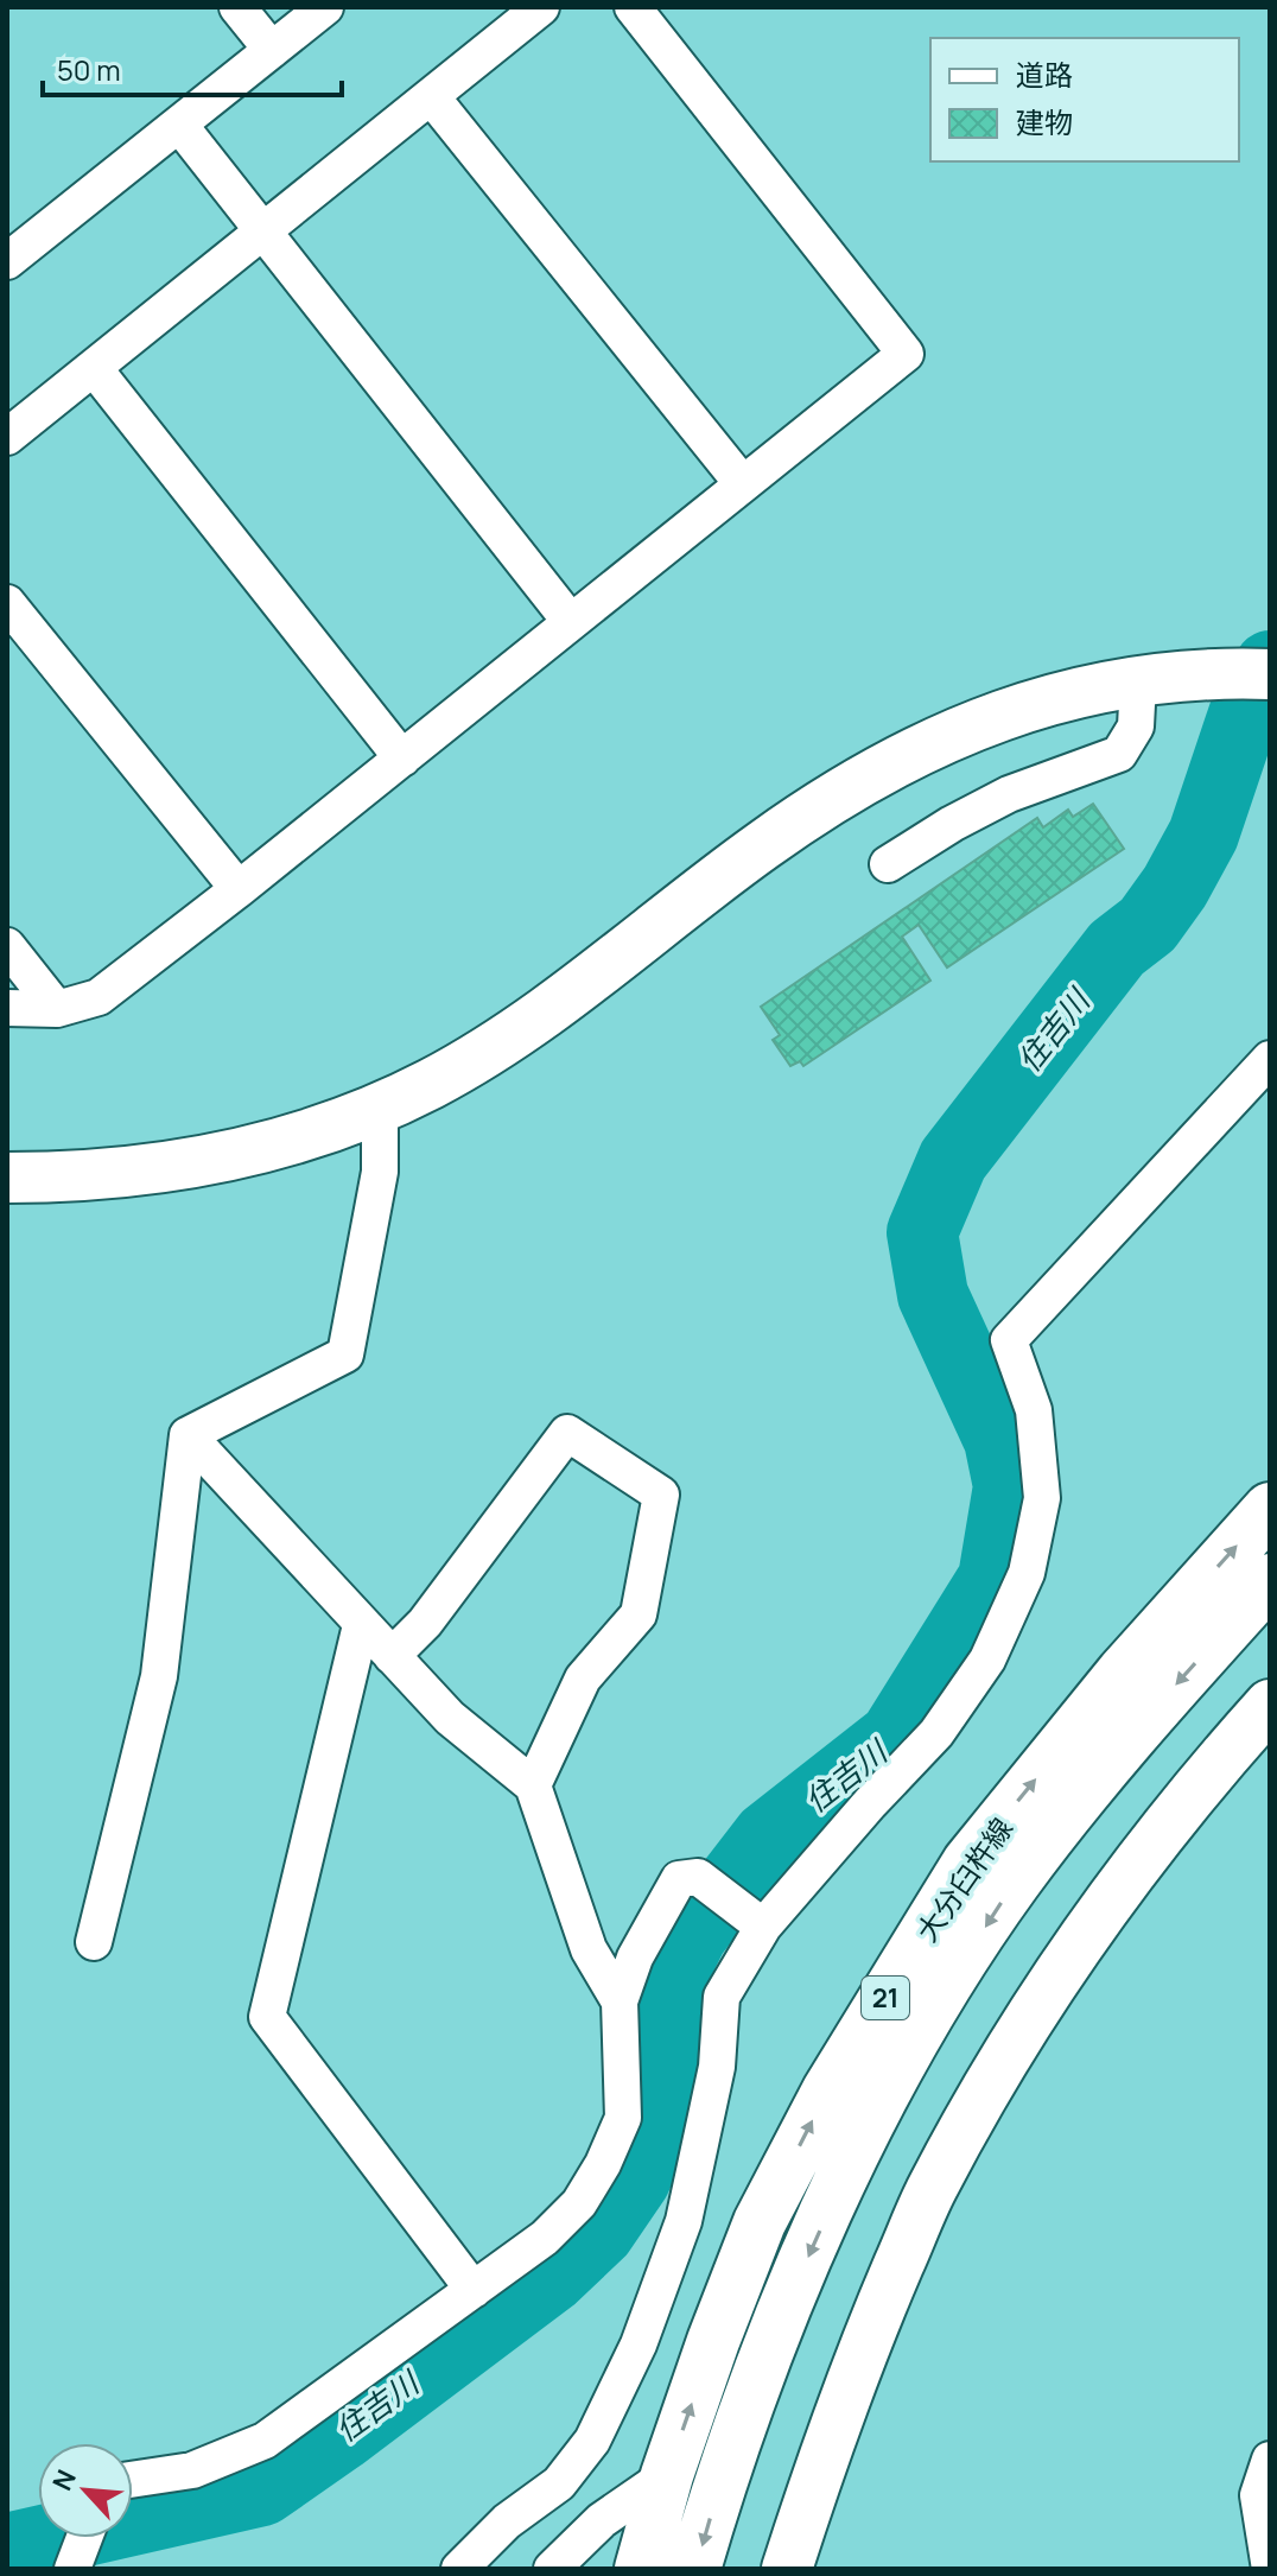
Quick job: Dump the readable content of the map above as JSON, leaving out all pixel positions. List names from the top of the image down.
{
  "streets": {
    "main road": ["大分臼杵線", "21"]
  },
  "water": ["住吉川"],
  "legend": ["道路", "建物"],
  "scale_bar": "50 m",
  "north": "top left"
}
